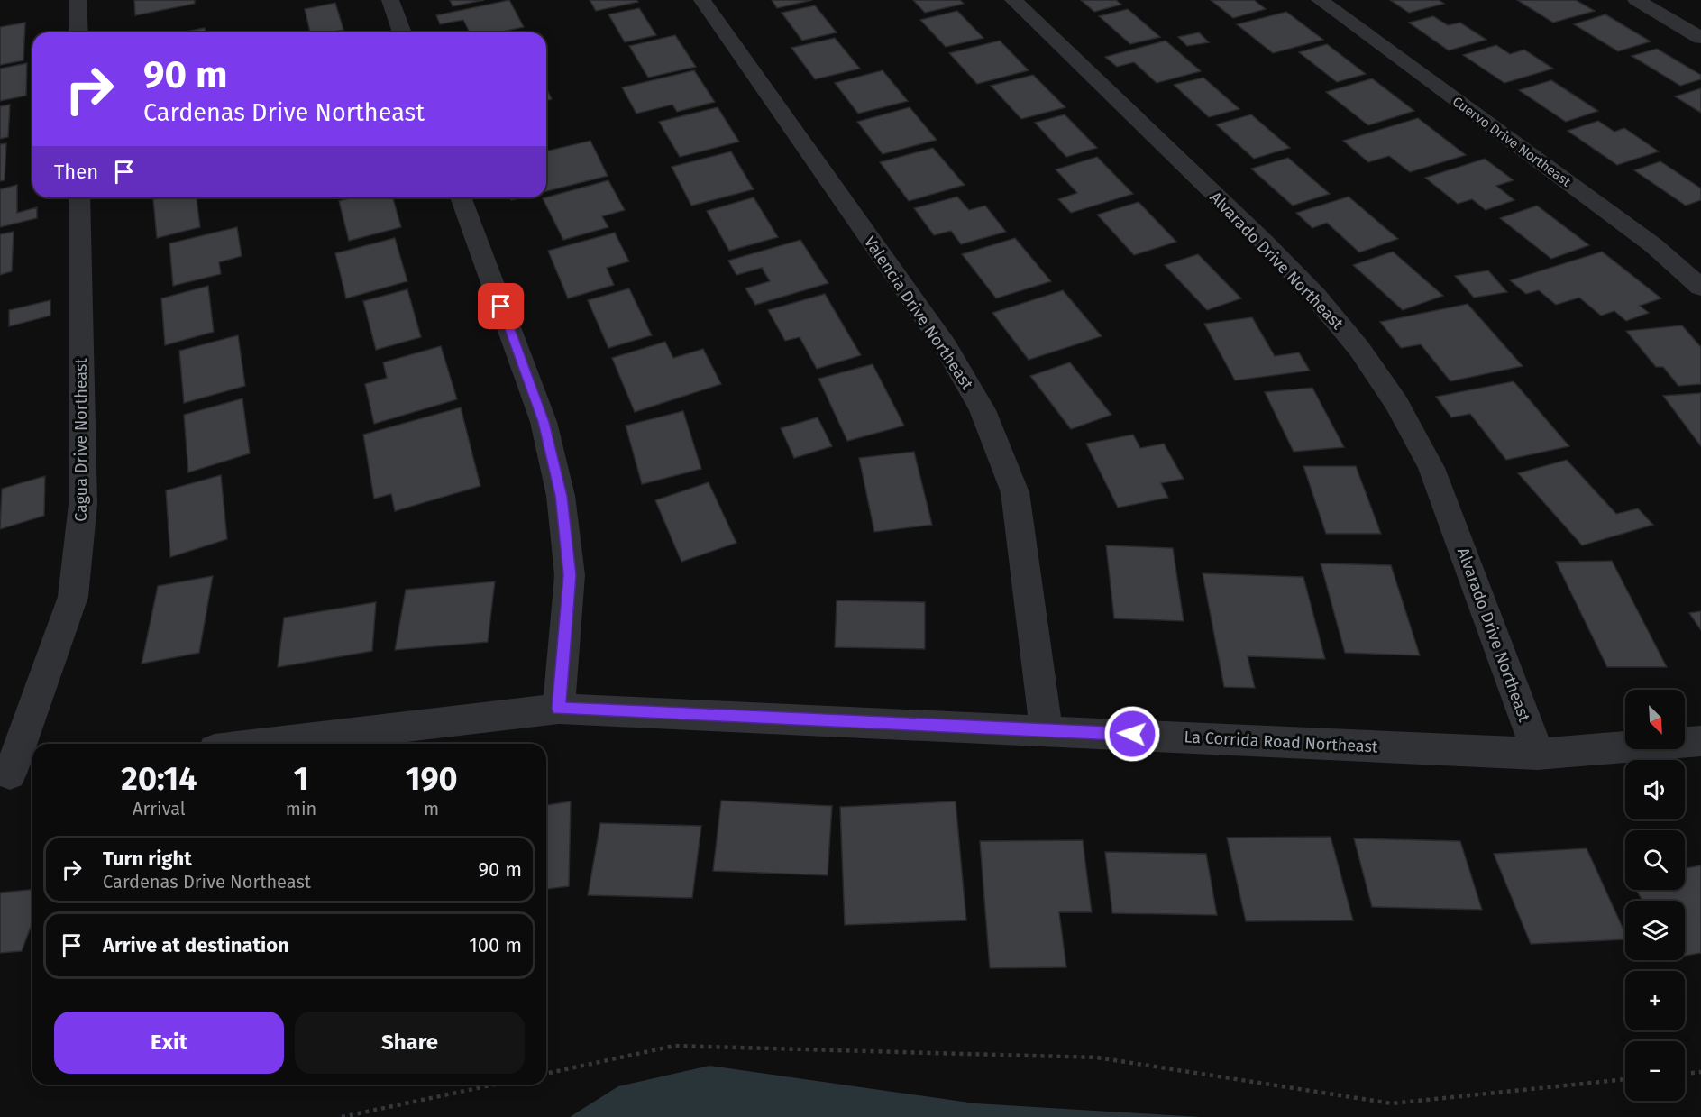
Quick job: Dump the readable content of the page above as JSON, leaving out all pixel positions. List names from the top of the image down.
{
  "streets": {
    "street": [
      "Cuervo Drive Northeast",
      "Alvarado Drive Northeast",
      "Valencia Drive Northeast",
      "Cagua Drive Northeast",
      "La Corrida Road Northeast"
    ]
  },
  "crossings": [
    ["Alvarado Drive Northeast", "La Corrida Road Northeast"],
    ["Valencia Drive Northeast", "La Corrida Road Northeast"]
  ],
  "north": "bottom right",
  "page": {
    "turn": ["90 m", "Cardenas Drive Northeast"],
    "then": "Then",
    "map_buttons": ["+", "−"],
    "eta": [
      "20:14",
      "Arrival",
      "1",
      "min",
      "190",
      "m"
    ],
    "list": [
      {
        "name": "Turn right",
        "note": "Cardenas Drive Northeast",
        "value": "90 m"
      },
      {
        "name": "Arrive at destination",
        "value": "100 m"
      }
    ],
    "buttons": ["Exit", "Share"]
  }
}
